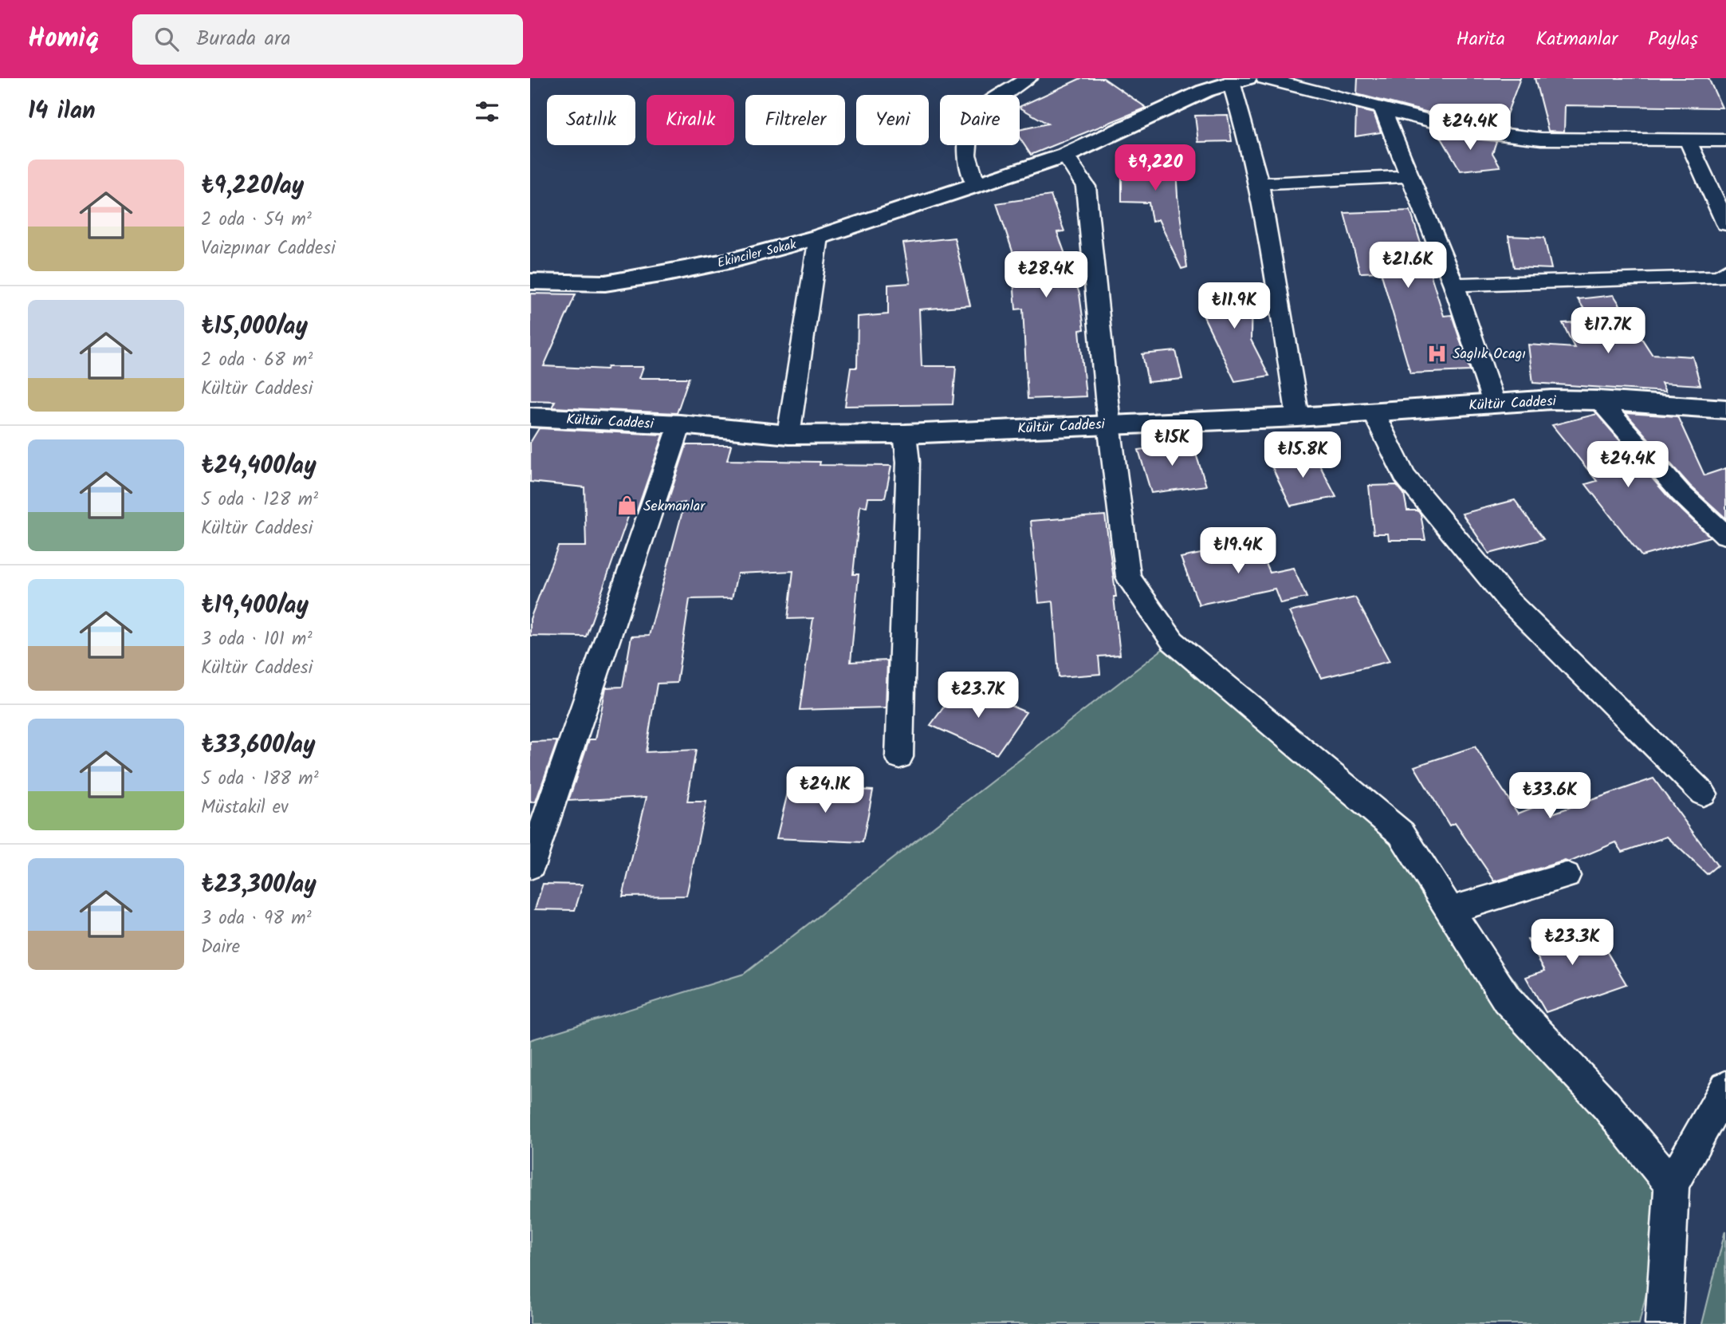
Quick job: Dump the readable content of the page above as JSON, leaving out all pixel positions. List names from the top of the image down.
{
  "streets": {
    "street": ["Ekinciler Sokak", "Kültür Caddesi"]
  },
  "places": {
    "hospital": ["Saglık Ocagı"],
    "shop": ["Sekmanlar"]
  },
  "page": {
    "header": "Homiq",
    "search": "Burada ara",
    "nav": ["Harita", "Katmanlar", "Paylaş"],
    "heading": "14 ilan",
    "chip": [
      "Satılık",
      "Kiralık",
      "Filtreler",
      "Yeni",
      "Daire"
    ],
    "price": [
      "₺24.4K",
      "₺9,220",
      "₺21.6K",
      "₺28.4K",
      "₺11.9K",
      "₺17.7K",
      "₺15K",
      "₺15.8K",
      "₺24.4K",
      "₺19.4K",
      "₺23.7K",
      "₺24.1K",
      "₺33.6K",
      "₺23.3K"
    ],
    "list": [
      {
        "name": "₺9,220/ay",
        "note": "2 oda · 54 m² · Vaizpınar Caddesi"
      },
      {
        "name": "₺15,000/ay",
        "note": "2 oda · 68 m² · Kültür Caddesi"
      },
      {
        "name": "₺24,400/ay",
        "note": "5 oda · 128 m² · Kültür Caddesi"
      },
      {
        "name": "₺19,400/ay",
        "note": "3 oda · 101 m² · Kültür Caddesi"
      },
      {
        "name": "₺33,600/ay",
        "note": "5 oda · 188 m² · Müstakil ev"
      },
      {
        "name": "₺23,300/ay",
        "note": "3 oda · 98 m² · Daire"
      }
    ]
  }
}
